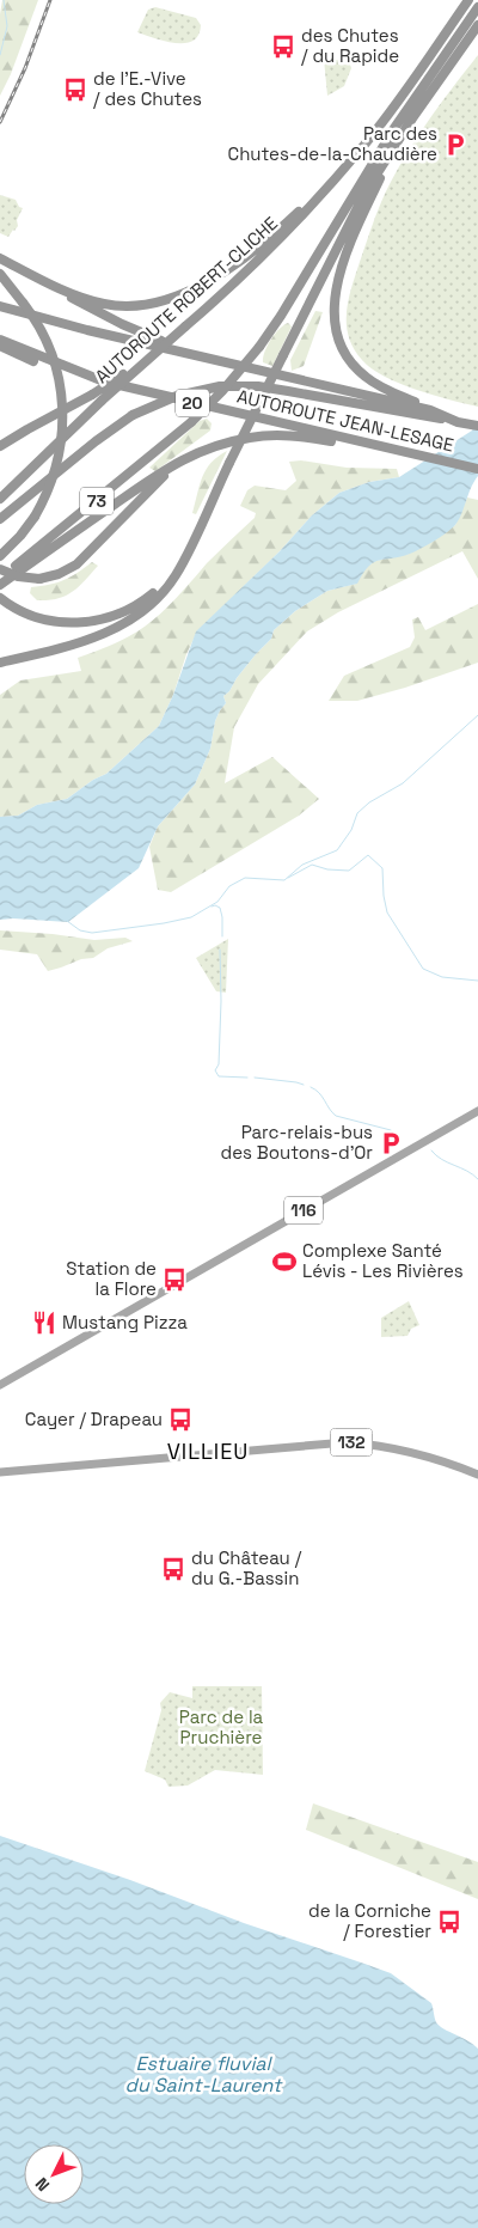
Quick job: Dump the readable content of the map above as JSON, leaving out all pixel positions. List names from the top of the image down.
{
  "streets": {
    "highway": [
      "AUTOROUTE ROBERT-CLICHE",
      "20",
      "AUTOROUTE JEAN-LESAGE",
      "73"
    ],
    "main road": ["116", "132"]
  },
  "districts": ["VILLIEU"],
  "water": ["Estuaire fluvial du Saint-Laurent"],
  "parks": ["Parc de la Pruchière"],
  "places": {
    "bus stop": [
      "des Chutes / du Rapide",
      "de l'E.-Vive / des Chutes",
      "Station de la Flore",
      "Cayer / Drapeau",
      "du Château / du G.-Bassin",
      "de la Corniche / Forestier"
    ],
    "parking": ["Parc des Chutes-de-la-Chaudière", "Parc-relais-bus des Boutons-d'Or"],
    "sports": ["Complexe Santé Lévis - Les Rivières"],
    "restaurant": ["Mustang Pizza"]
  },
  "north": "bottom left"
}
